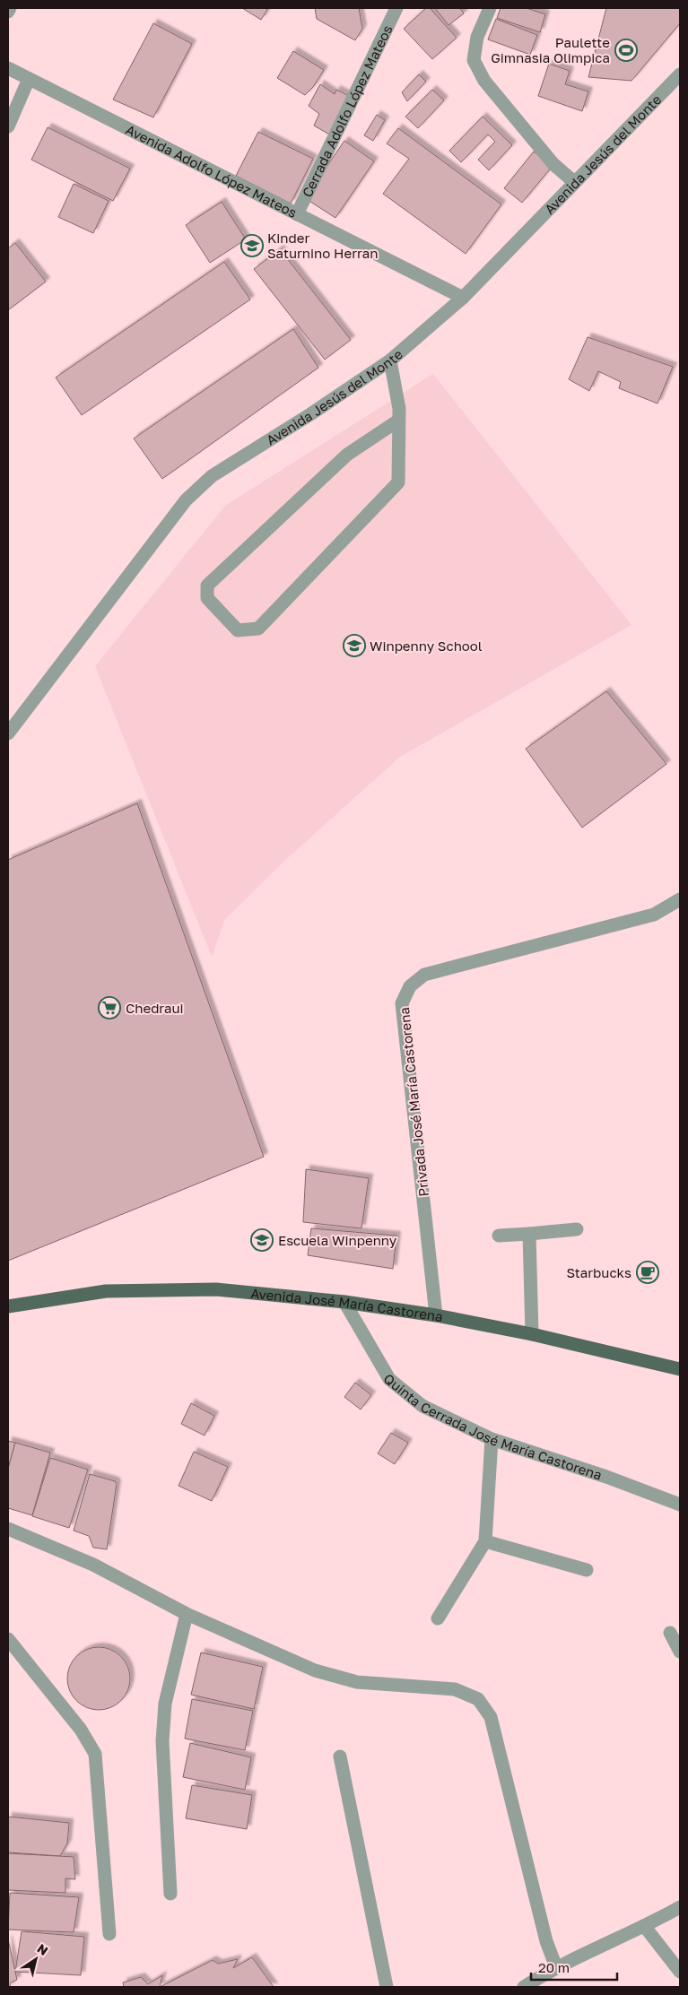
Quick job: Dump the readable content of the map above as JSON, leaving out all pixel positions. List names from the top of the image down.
{
  "streets": {
    "main road": ["Avenida José María Castorena"],
    "street": [
      "Cerrada Adolfo López Mateos",
      "Avenida Jesús del Monte",
      "Avenida Adolfo López Mateos",
      "Privada José María Castorena",
      "Quinta Cerrada José María Castorena"
    ]
  },
  "crossings": [
    ["Cerrada Adolfo López Mateos", "Avenida Adolfo López Mateos"],
    ["Avenida Jesús del Monte", "Avenida Adolfo López Mateos"],
    ["Privada José María Castorena", "Avenida José María Castorena"],
    ["Avenida José María Castorena", "Quinta Cerrada José María Castorena"]
  ],
  "places": {
    "sports": ["Paulette Gimnasia Olimpica"],
    "school or university": ["Kinder Saturnino Herran", "Winpenny School", "Escuela Winpenny"],
    "supermarket": ["Chedraui"],
    "cafe": ["Starbucks"]
  },
  "scale_bar": "20 m",
  "north": "top right"
}
